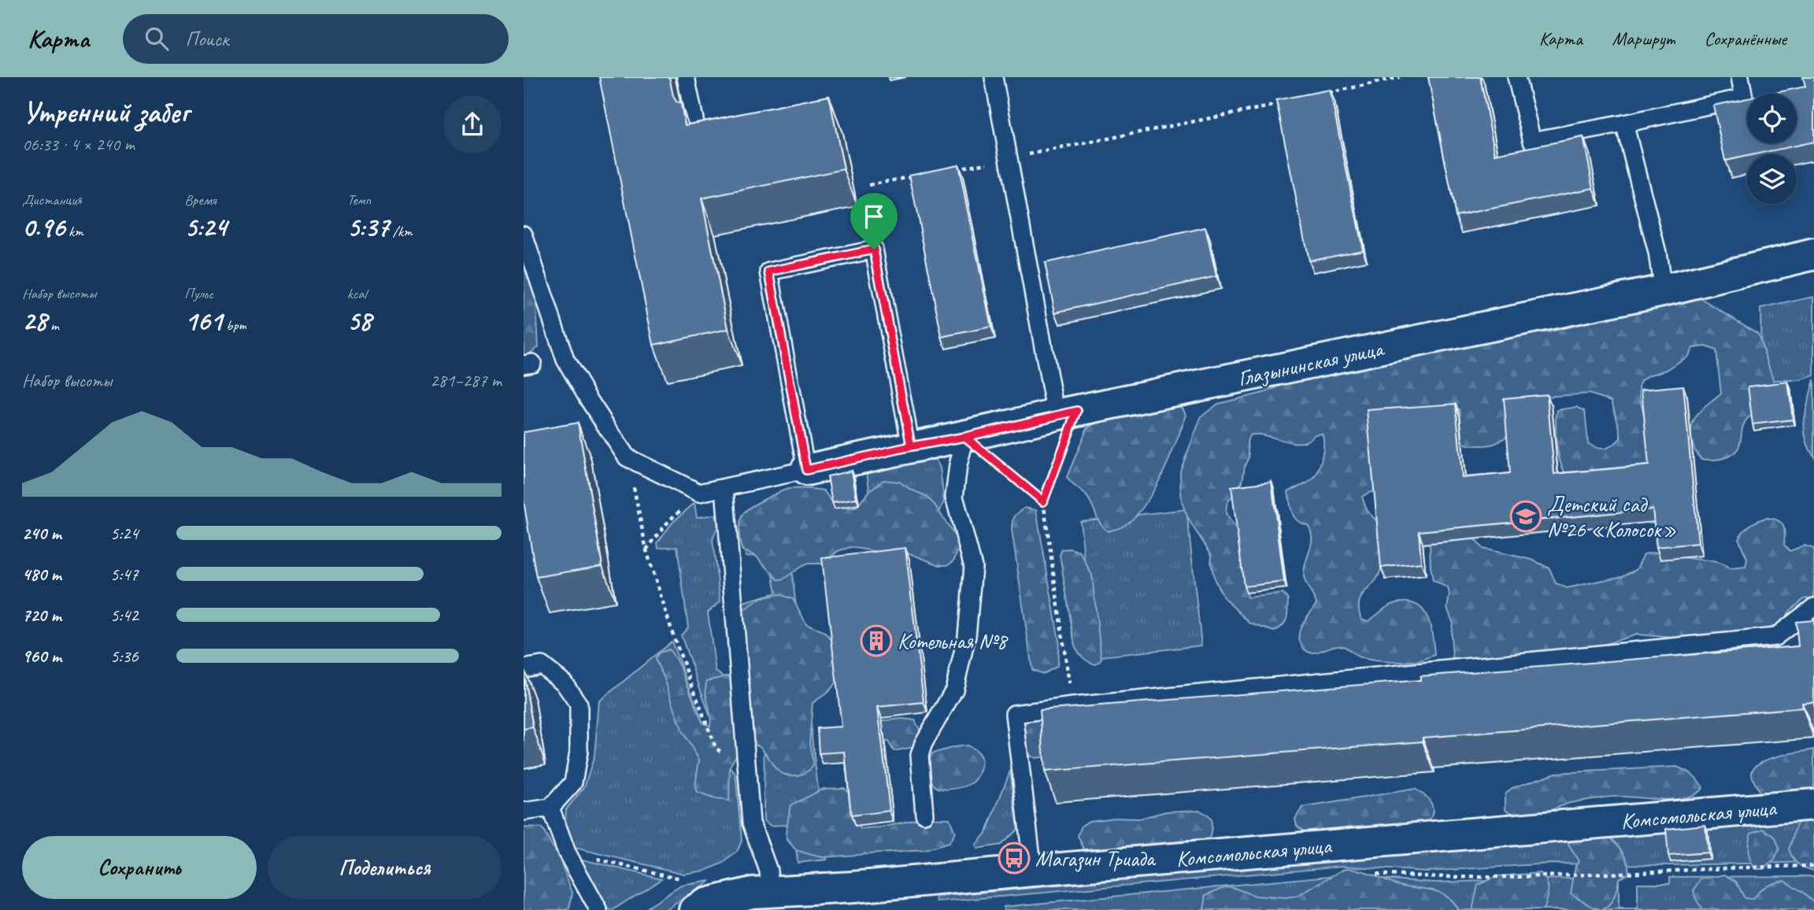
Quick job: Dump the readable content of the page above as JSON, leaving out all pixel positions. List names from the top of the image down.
{
  "streets": {
    "street": ["Глазынинская улица", "Комсомольская улица"]
  },
  "places": {
    "school or university": ["Детский сад №26 «Колосок»"],
    "building": ["Котельная №8"],
    "bus stop": ["Магазин Триада"]
  },
  "page": {
    "header": "Карта",
    "search": "Поиск",
    "nav": ["Карта", "Маршрут", "Сохранённые"],
    "heading": ["Утренний забег", "06:33 · 4 × 240 m"],
    "stats": [
      ["Дистанция", "0.96 km"],
      ["Время", "5:24"],
      ["Темп", "5:37 /km"],
      ["Набор высоты", "28 m"],
      ["Пульс", "161 bpm"],
      ["kcal", "58"]
    ],
    "chart": ["Набор высоты", "281–287 m"],
    "list": [
      {
        "name": "240 m",
        "note": "5:24"
      },
      {
        "name": "480 m",
        "note": "5:47"
      },
      {
        "name": "720 m",
        "note": "5:42"
      },
      {
        "name": "960 m",
        "note": "5:36"
      }
    ],
    "buttons": ["Сохранить", "Поделиться"]
  }
}
